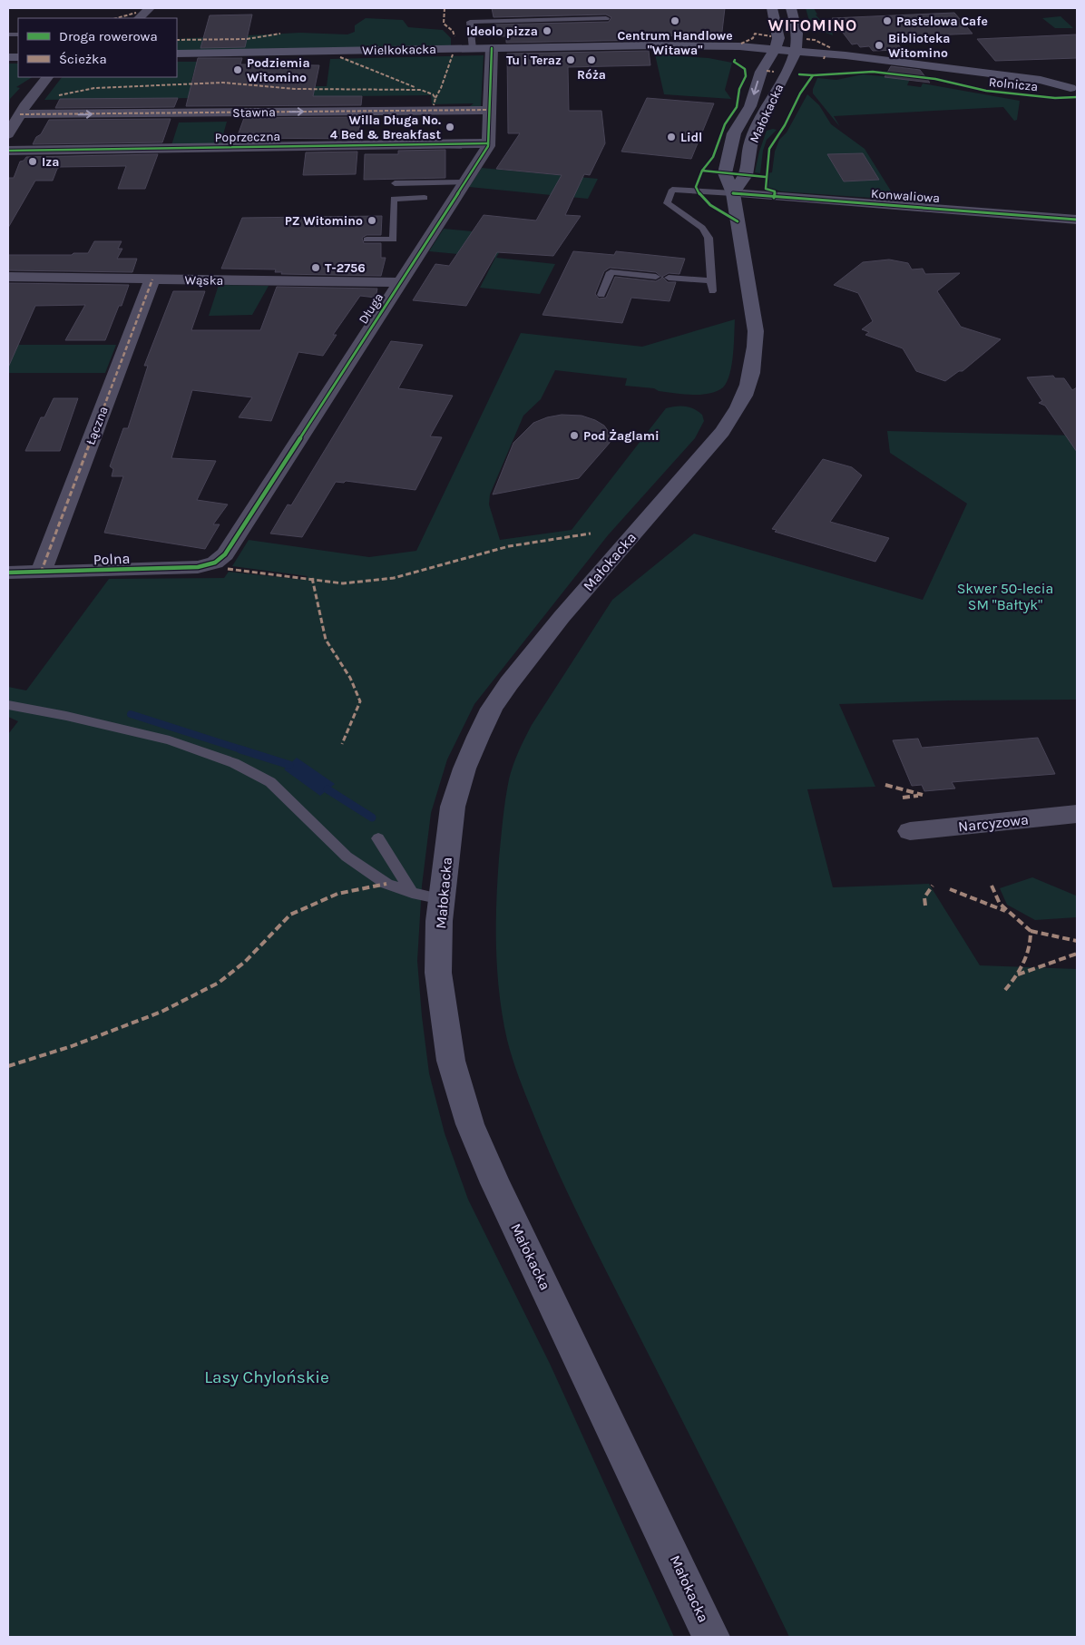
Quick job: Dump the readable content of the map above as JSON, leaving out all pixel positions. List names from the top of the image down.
{
  "streets": {
    "main road": ["Wielkokacka", "Rolnicza", "Małokacka"],
    "street": [
      "Stawna",
      "Poprzeczna",
      "Konwaliowa",
      "Wąska",
      "Długa",
      "Łączna",
      "Polna",
      "Narcyzowa"
    ]
  },
  "crossings": [
    ["Wielkokacka", "Rolnicza"],
    ["Wielkokacka", "Małokacka"],
    ["Wielkokacka", "Długa"],
    ["Rolnicza", "Małokacka"],
    ["Stawna", "Długa"],
    ["Małokacka", "Konwaliowa"],
    ["Poprzeczna", "Długa"],
    ["Wąska", "Długa"],
    ["Wąska", "Łączna"],
    ["Długa", "Polna"],
    ["Łączna", "Polna"]
  ],
  "one_way": ["Stawna"],
  "districts": ["WITOMINO"],
  "parks": ["Skwer 50-lecia SM \"Bałtyk\"", "Lasy Chylońskie"],
  "places": [
    "Centrum Handlowe \"Witawa\"",
    "Pastelowa Cafe",
    "Ideolo pizza",
    "Biblioteka Witomino",
    "Tu i Teraz",
    "Róża",
    "Podziemia Witomino",
    "Willa Długa No. 4 Bed & Breakfast",
    "Lidl",
    "Iza",
    "PZ Witomino",
    "T-2756",
    "Pod Żaglami"
  ],
  "legend": ["Droga rowerowa", "Ścieżka"]
}
